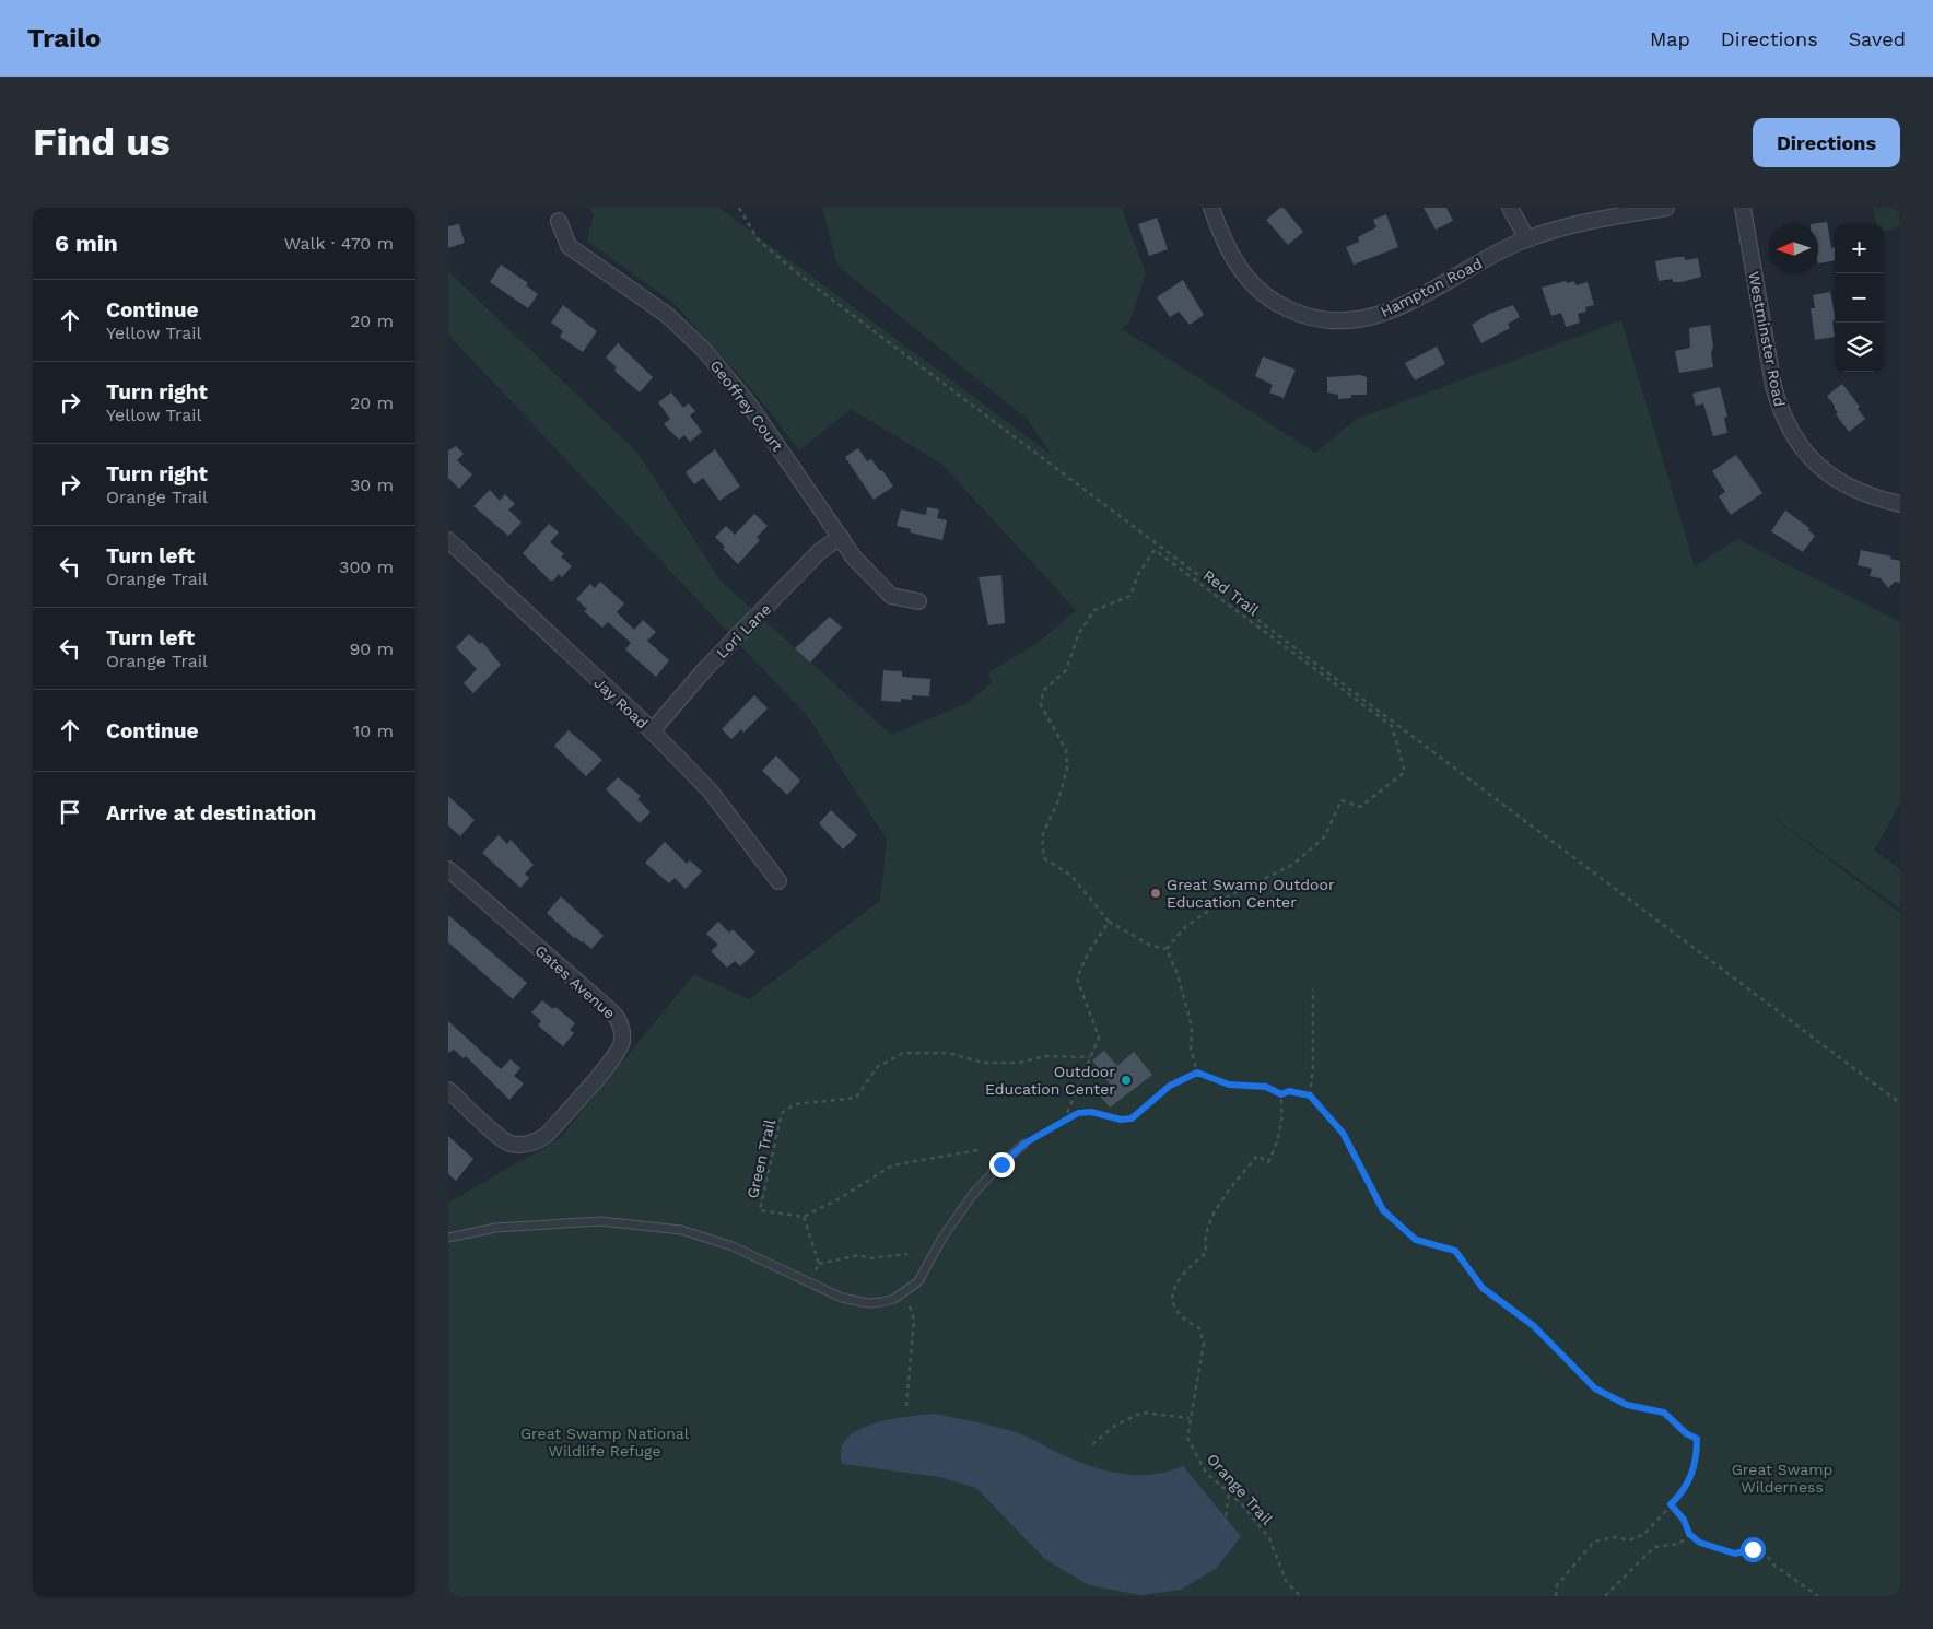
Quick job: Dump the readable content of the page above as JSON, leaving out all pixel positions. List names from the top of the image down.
{
  "streets": {
    "street": [
      "Hampton Road",
      "Westminster Road",
      "Geoffrey Court",
      "Lori Lane",
      "Jay Road",
      "Gates Avenue"
    ],
    "path": ["Red Trail", "Green Trail", "Orange Trail"]
  },
  "crossings": [
    ["Geoffrey Court", "Lori Lane"],
    ["Lori Lane", "Jay Road"]
  ],
  "parks": ["Great Swamp National Wildlife Refuge", "Great Swamp Wilderness"],
  "places": ["Great Swamp Outdoor Education Center", "Outdoor Education Center"],
  "north": "left",
  "page": {
    "header": "Trailo",
    "nav": ["Map", "Directions", "Saved"],
    "buttons": "Directions",
    "title": "Find us",
    "heading": ["6 min", "Walk · 470 m"],
    "map_buttons": ["+", "−"],
    "list": [
      ["Continue", "Yellow Trail", "20 m"],
      ["Turn right", "Yellow Trail", "20 m"],
      ["Turn right", "Orange Trail", "30 m"],
      ["Turn left", "Orange Trail", "300 m"],
      ["Turn left", "Orange Trail", "90 m"],
      ["Continue", "10 m"],
      "Arrive at destination"
    ]
  }
}
